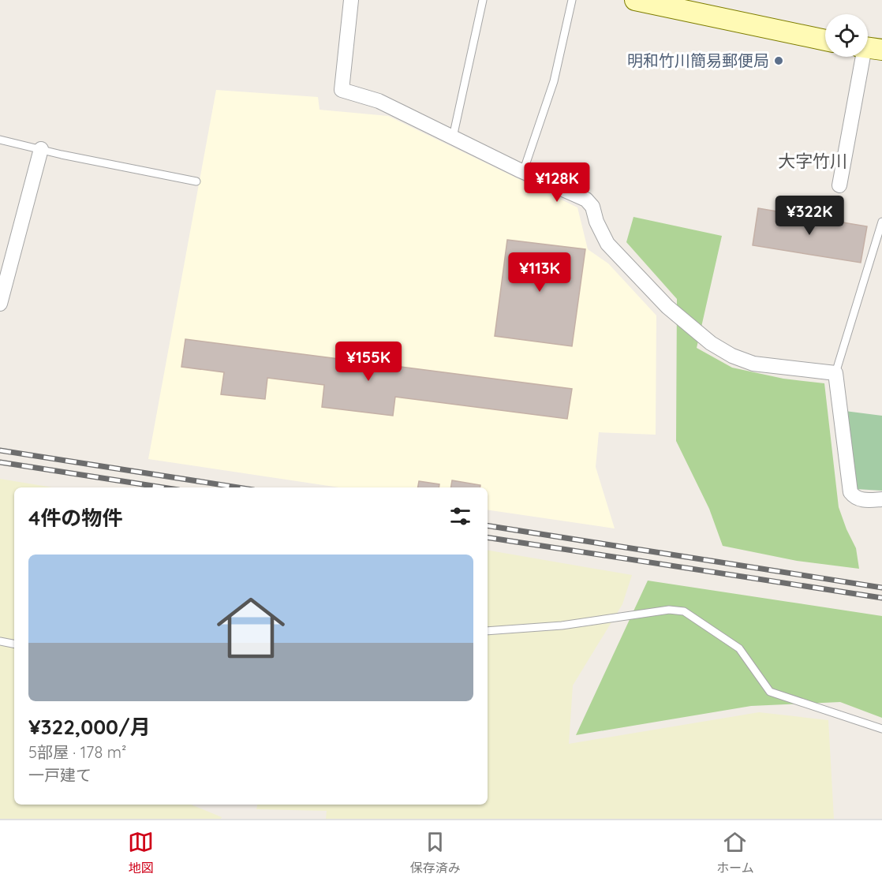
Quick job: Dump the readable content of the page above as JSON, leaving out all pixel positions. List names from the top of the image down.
{
  "districts": ["大字竹川"],
  "places": ["明和竹川簡易郵便局"],
  "page": {
    "price": [
      "¥128K",
      "¥322K",
      "¥113K",
      "¥155K"
    ],
    "heading": "4件の物件",
    "list": [
      {
        "name": "¥322,000/月",
        "note": "5部屋 · 178 m² · 一戸建て"
      }
    ],
    "tabs": ["地図", "保存済み", "ホーム"]
  }
}
